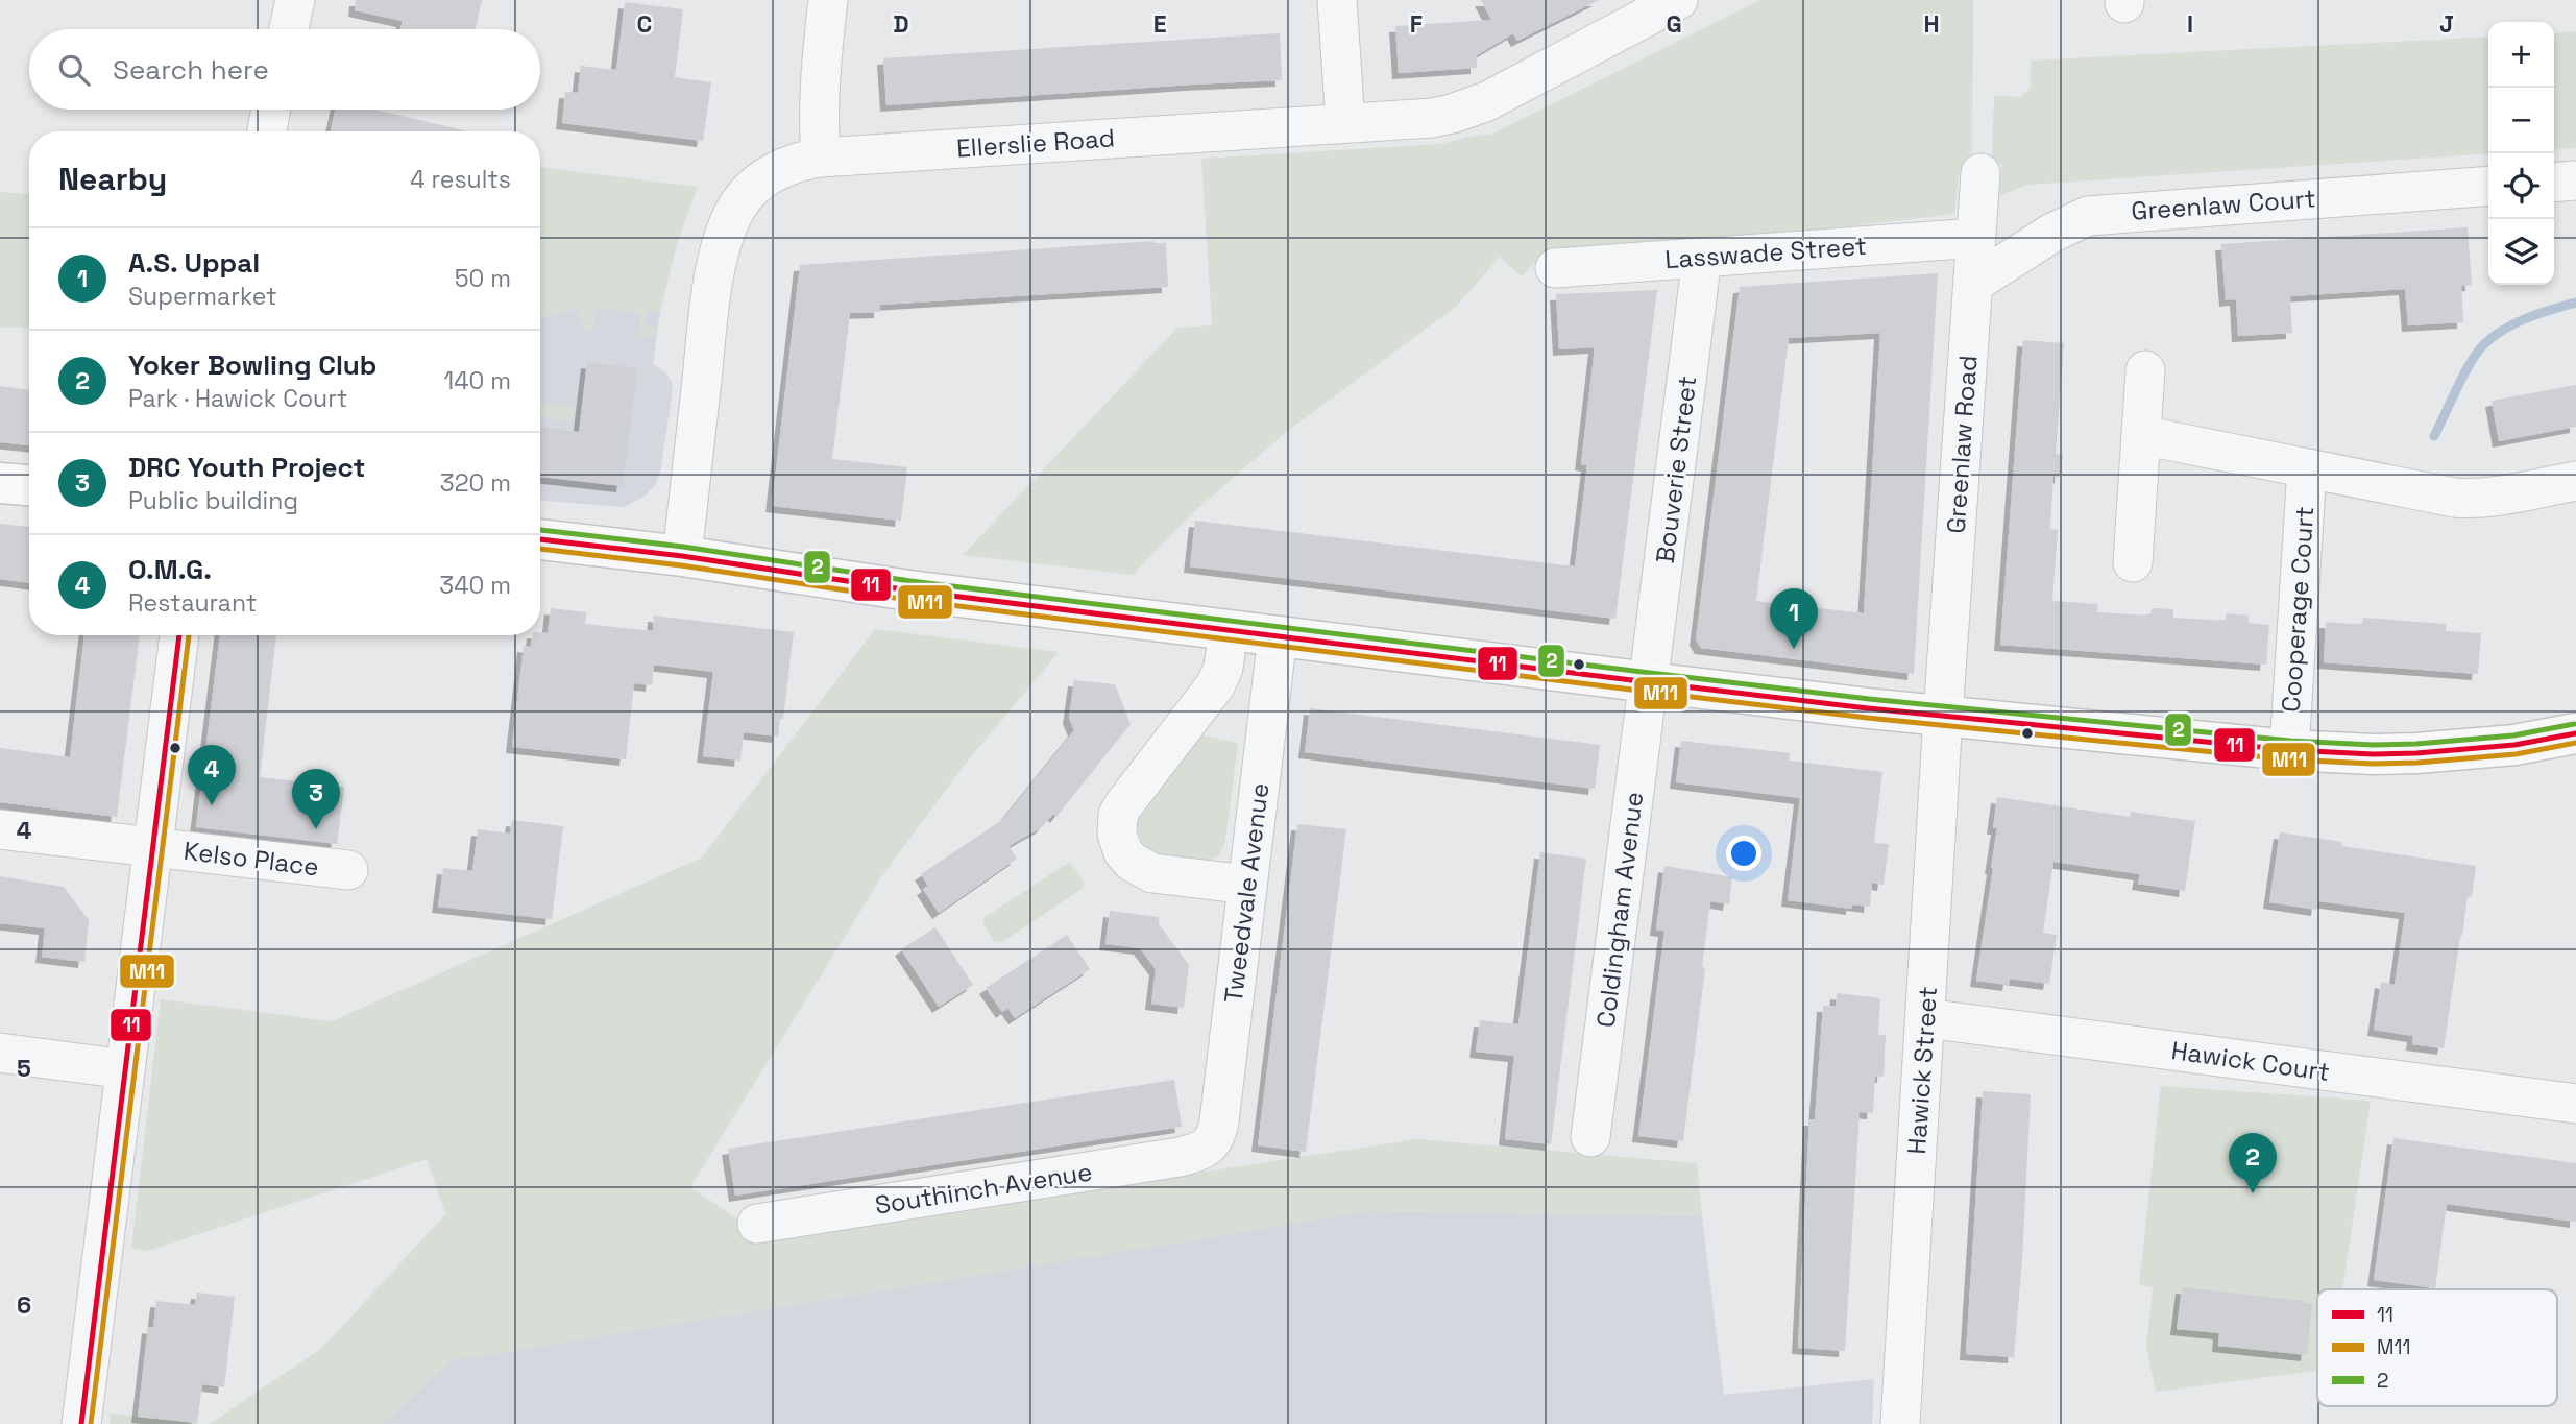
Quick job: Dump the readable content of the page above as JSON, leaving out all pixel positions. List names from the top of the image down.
{
  "streets": {
    "street": [
      "Ellerslie Road",
      "Greenlaw Court",
      "Lasswade Street",
      "Greenlaw Road",
      "Bouverie Street",
      "Cooperage Court",
      "Kelso Place",
      "Tweedvale Avenue",
      "Coldingham Avenue",
      "Hawick Court",
      "Hawick Street",
      "Southinch Avenue"
    ]
  },
  "crossings": [
    ["Greenlaw Court", "Greenlaw Road"],
    ["Lasswade Street", "Greenlaw Road"],
    ["Lasswade Street", "Bouverie Street"],
    ["Greenlaw Road", "Hawick Street"],
    ["Bouverie Street", "Coldingham Avenue"],
    ["Tweedvale Avenue", "Southinch Avenue"],
    ["Hawick Court", "Hawick Street"]
  ],
  "lines": ["transit line 2", "transit line 11", "transit line M11"],
  "legend": ["11", "M11", "2"],
  "page": {
    "map_buttons": ["+", "−"],
    "search": "Search here",
    "heading": ["Nearby", "4 results"],
    "list": [
      {
        "mark": "1",
        "name": "A.S. Uppal",
        "note": "Supermarket",
        "value": "50 m"
      },
      {
        "mark": "2",
        "name": "Yoker Bowling Club",
        "note": "Park · Hawick Court",
        "value": "140 m"
      },
      {
        "mark": "3",
        "name": "DRC Youth Project",
        "note": "Public building",
        "value": "320 m"
      },
      {
        "mark": "4",
        "name": "O.M.G.",
        "note": "Restaurant",
        "value": "340 m"
      }
    ],
    "pins": [
      "1",
      "4",
      "3",
      "2"
    ]
  },
  "grid": {
    "columns": [
      "C",
      "D",
      "E",
      "F",
      "G",
      "H",
      "I",
      "J"
    ],
    "rows": ["4", "5", "6"]
  }
}
